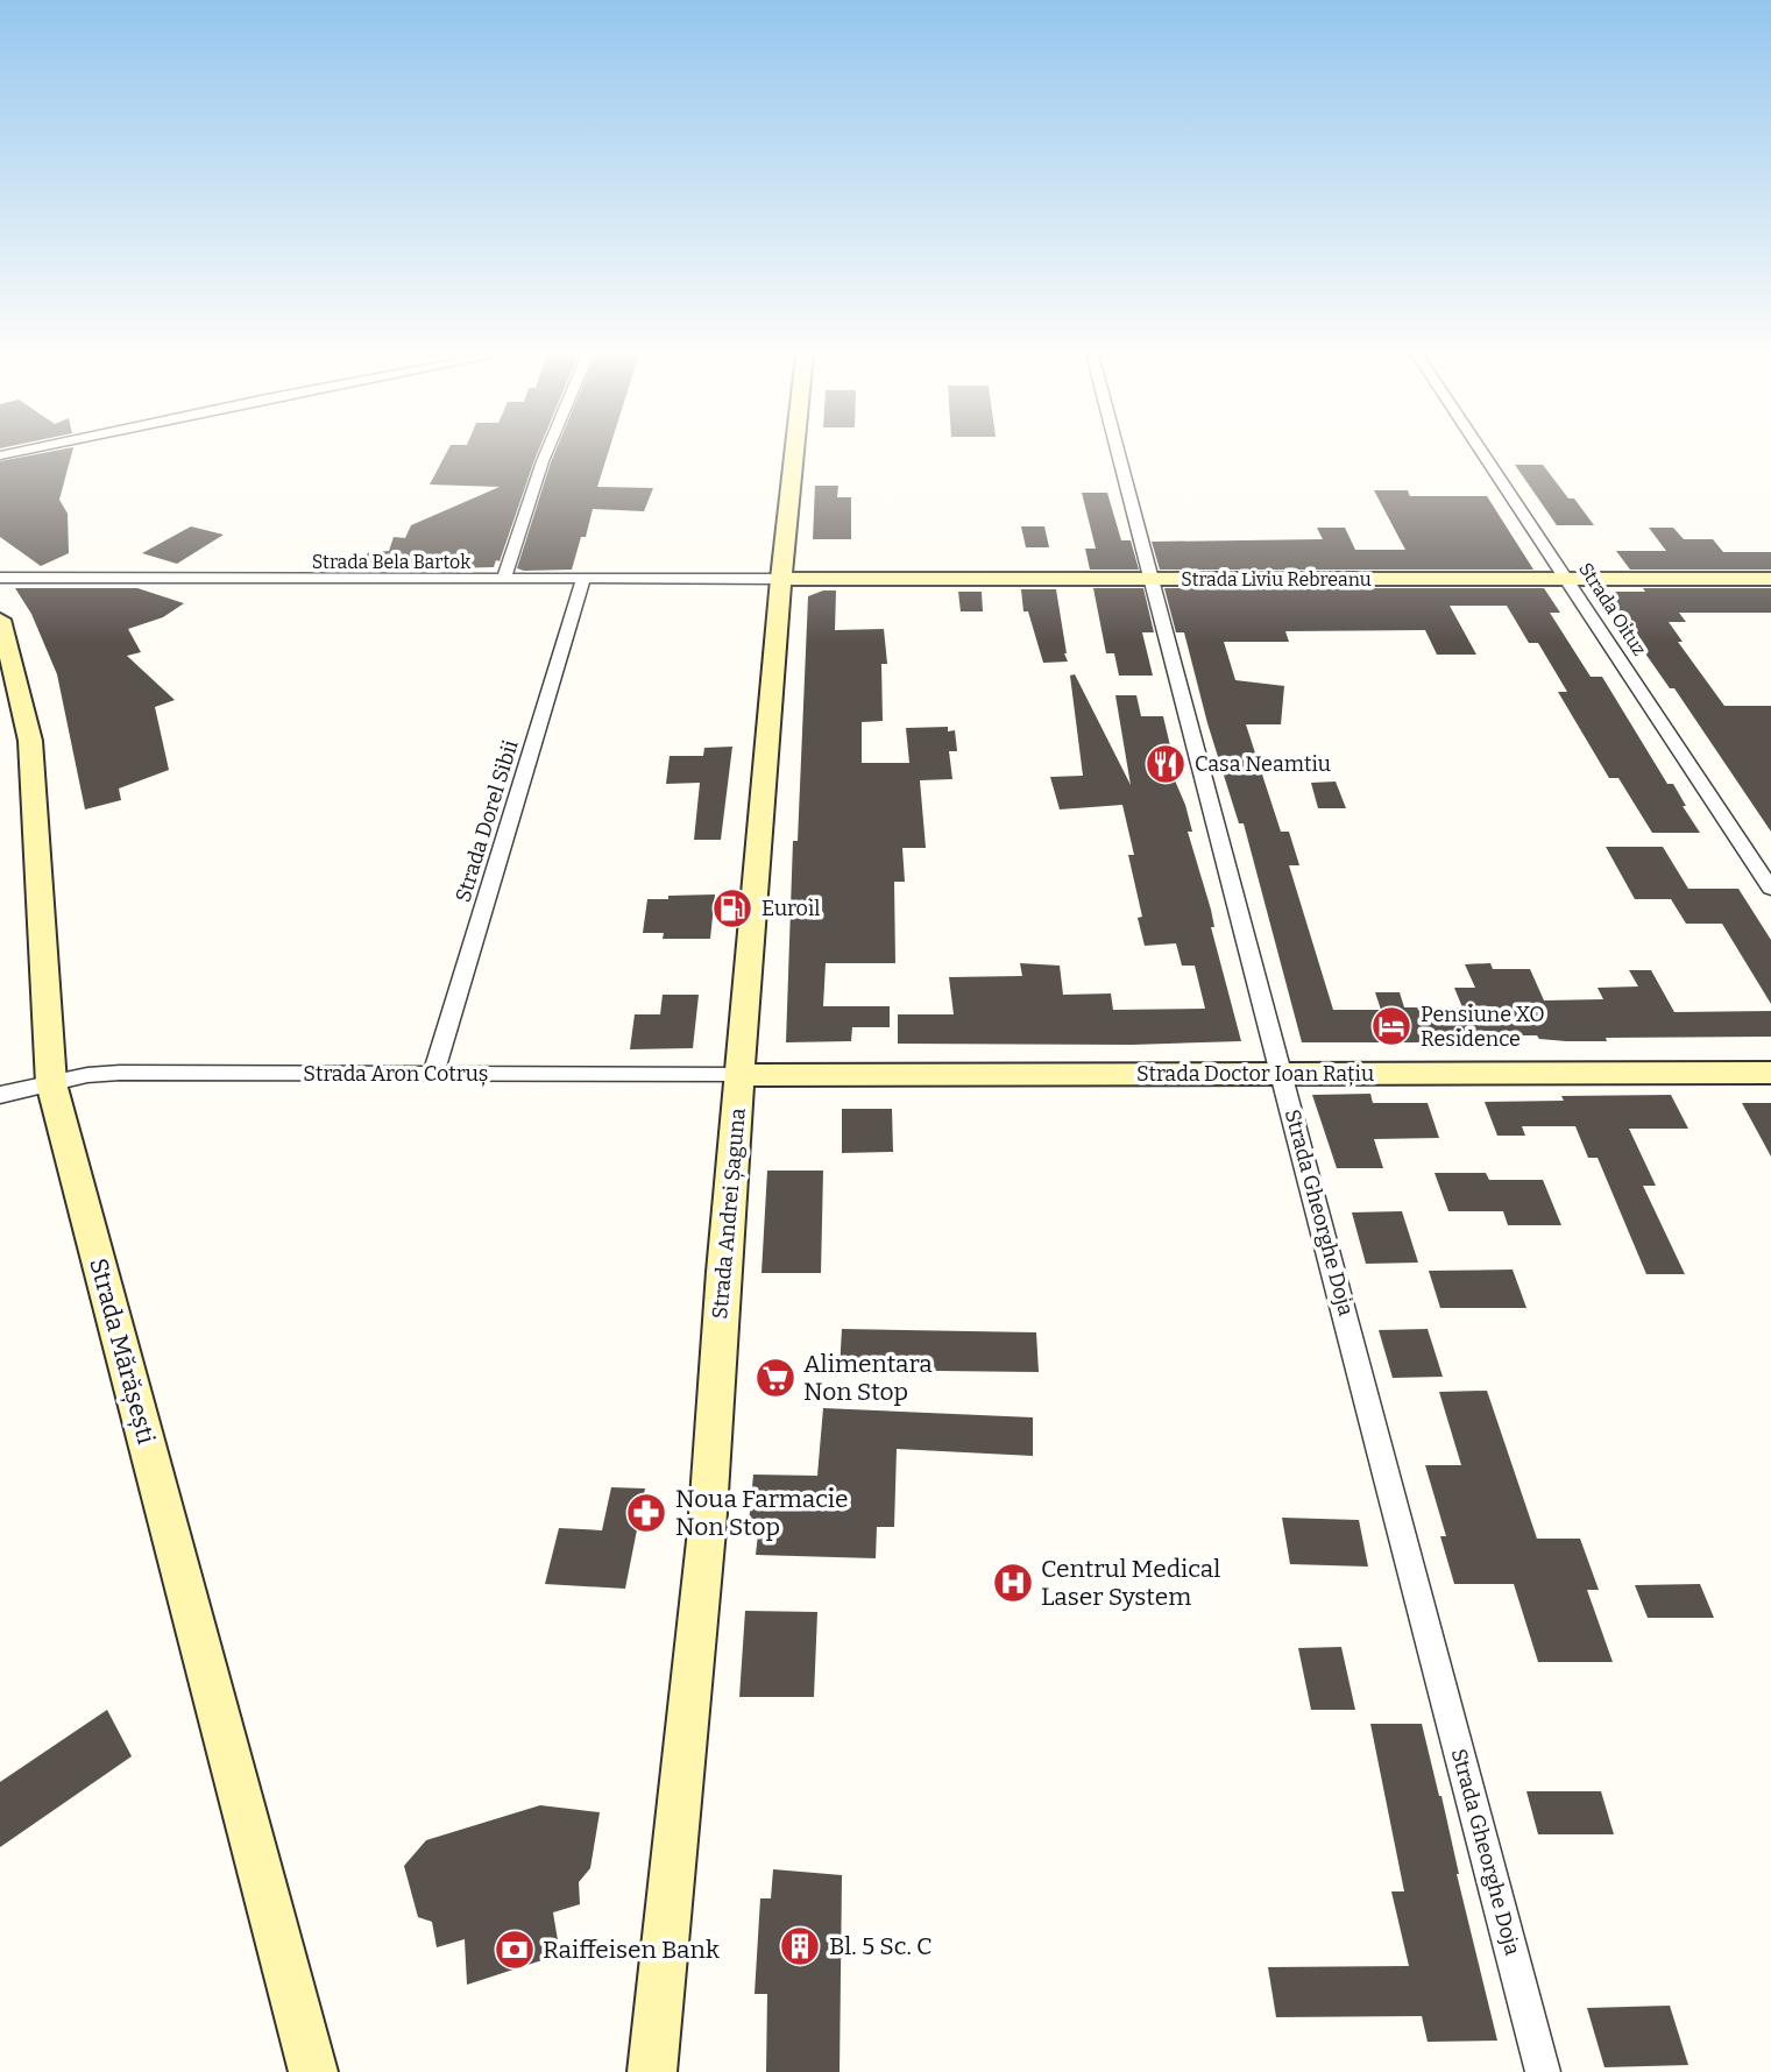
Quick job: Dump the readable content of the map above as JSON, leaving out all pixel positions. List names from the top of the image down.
{
  "streets": {
    "street": [
      "Strada Bela Bartok",
      "Strada Liviu Rebreanu",
      "Strada Oituz",
      "Strada Dorel Sibii",
      "Strada Aron Cotruș",
      "Strada Doctor Ioan Rațiu",
      "Strada Gheorghe Doja",
      "Strada Andrei Șaguna",
      "Strada Mărășești"
    ]
  },
  "crossings": [
    ["Strada Bela Bartok", "Strada Liviu Rebreanu"],
    ["Strada Bela Bartok", "Strada Dorel Sibii"],
    ["Strada Bela Bartok", "Strada Andrei Șaguna"],
    ["Strada Liviu Rebreanu", "Strada Oituz"],
    ["Strada Liviu Rebreanu", "Strada Gheorghe Doja"],
    ["Strada Liviu Rebreanu", "Strada Andrei Șaguna"],
    ["Strada Dorel Sibii", "Strada Aron Cotruș"],
    ["Strada Aron Cotruș", "Strada Doctor Ioan Rațiu"],
    ["Strada Aron Cotruș", "Strada Andrei Șaguna"],
    ["Strada Aron Cotruș", "Strada Mărășești"],
    ["Strada Doctor Ioan Rațiu", "Strada Gheorghe Doja"],
    ["Strada Doctor Ioan Rațiu", "Strada Andrei Șaguna"]
  ],
  "places": {
    "restaurant": ["Casa Neamtiu"],
    "fuel station": ["Euroil"],
    "hotel": ["Pensiune XO Residence"],
    "supermarket": ["Alimentara Non Stop"],
    "pharmacy": ["Noua Farmacie Non Stop"],
    "hospital": ["Centrul Medical Laser System"],
    "building": ["Bl. 5 Sc. C"],
    "bank": ["Raiffeisen Bank"]
  }
}
